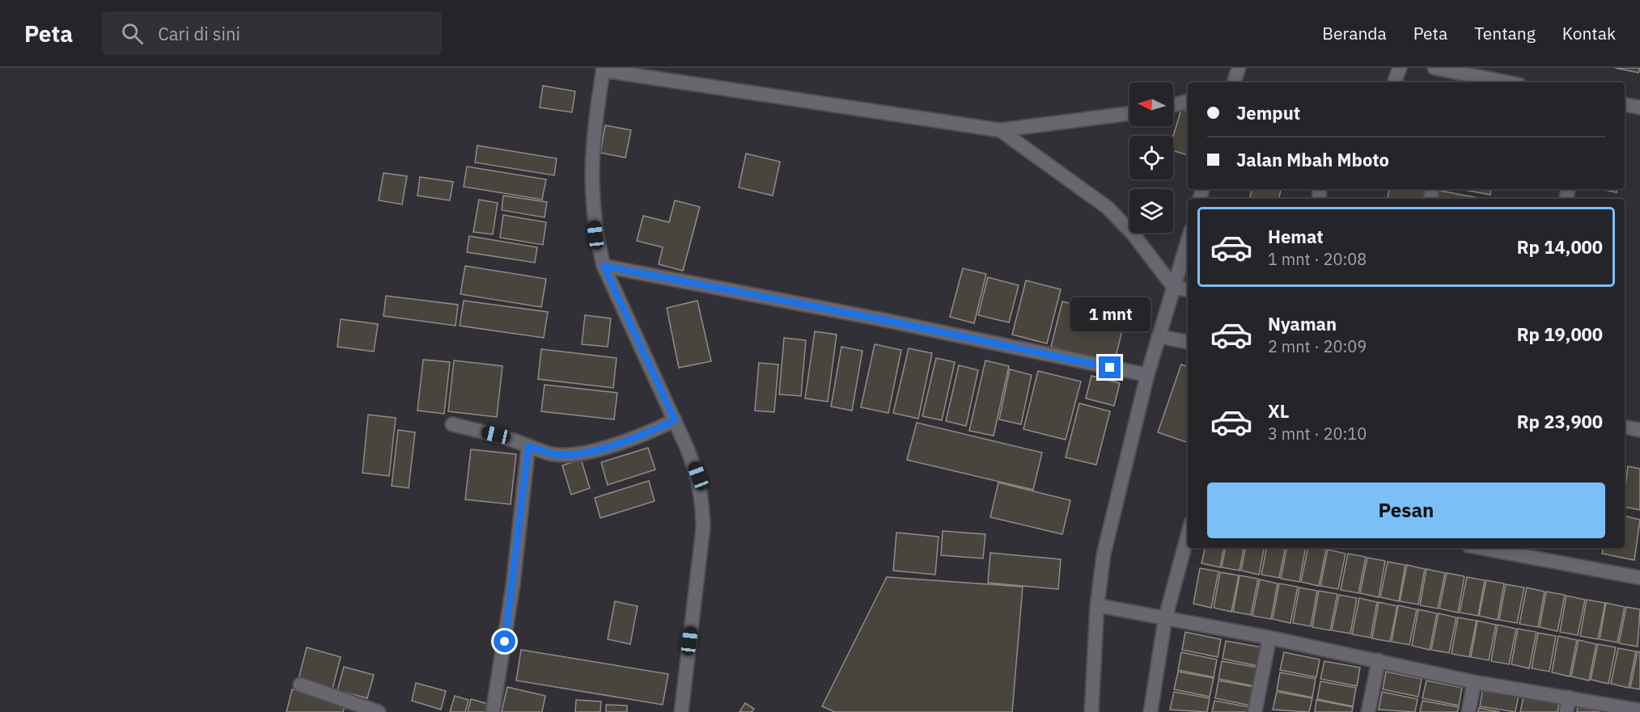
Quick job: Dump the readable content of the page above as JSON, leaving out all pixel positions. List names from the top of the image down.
{
  "north": "left",
  "page": {
    "header": "Peta",
    "search": "Cari di sini",
    "nav": [
      "Beranda",
      "Peta",
      "Tentang",
      "Kontak"
    ],
    "banner": ["Jemput", "Jalan Mbah Mboto"],
    "list": [
      {
        "name": "Hemat",
        "note": "1 mnt · 20:08",
        "value": "Rp 14,000"
      },
      {
        "name": "Nyaman",
        "note": "2 mnt · 20:09",
        "value": "Rp 19,000"
      },
      {
        "name": "XL",
        "note": "3 mnt · 20:10",
        "value": "Rp 23,900"
      }
    ],
    "bubble": "1 mnt",
    "buttons": "Pesan"
  }
}
